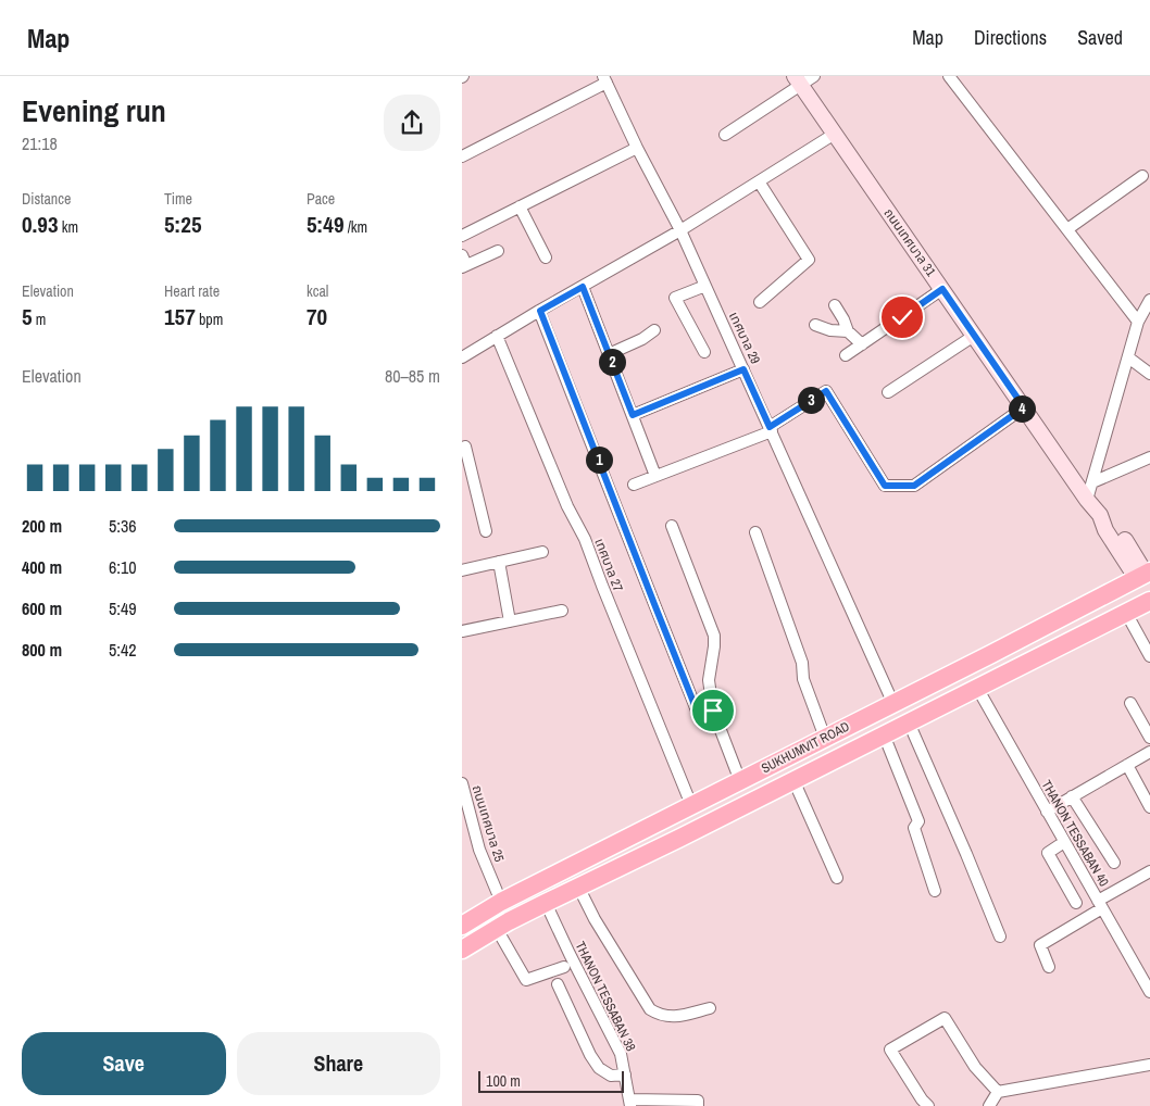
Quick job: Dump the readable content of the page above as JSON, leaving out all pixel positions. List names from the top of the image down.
{
  "streets": {
    "highway": ["SUKHUMVIT ROAD"],
    "main road": ["ถนนเทศบาล 31"],
    "street": [
      "เทศบาล 29",
      "เทศบาล 27",
      "ถนนเทศบาล 25",
      "THANON TESSABAN 40",
      "THANON TESSABAN 38"
    ]
  },
  "crossings": [
    ["ถนนเทศบาล 31", "SUKHUMVIT ROAD"],
    ["เทศบาล 29", "SUKHUMVIT ROAD"],
    ["เทศบาล 27", "SUKHUMVIT ROAD"],
    ["SUKHUMVIT ROAD", "ถนนเทศบาล 25"],
    ["SUKHUMVIT ROAD", "THANON TESSABAN 40"],
    ["SUKHUMVIT ROAD", "THANON TESSABAN 38"]
  ],
  "scale_bar": "100 m",
  "page": {
    "header": "Map",
    "nav": ["Map", "Directions", "Saved"],
    "heading": ["Evening run", "21:18"],
    "stats": [
      ["Distance", "0.93 km"],
      ["Time", "5:25"],
      ["Pace", "5:49 /km"],
      ["Elevation", "5 m"],
      ["Heart rate", "157 bpm"],
      ["kcal", "70"]
    ],
    "pins": [
      "2",
      "3",
      "4",
      "1"
    ],
    "chart": ["Elevation", "80–85 m"],
    "list": [
      {
        "name": "200 m",
        "note": "5:36"
      },
      {
        "name": "400 m",
        "note": "6:10"
      },
      {
        "name": "600 m",
        "note": "5:49"
      },
      {
        "name": "800 m",
        "note": "5:42"
      }
    ],
    "buttons": ["Save", "Share"],
    "scale": "100 m"
  }
}
